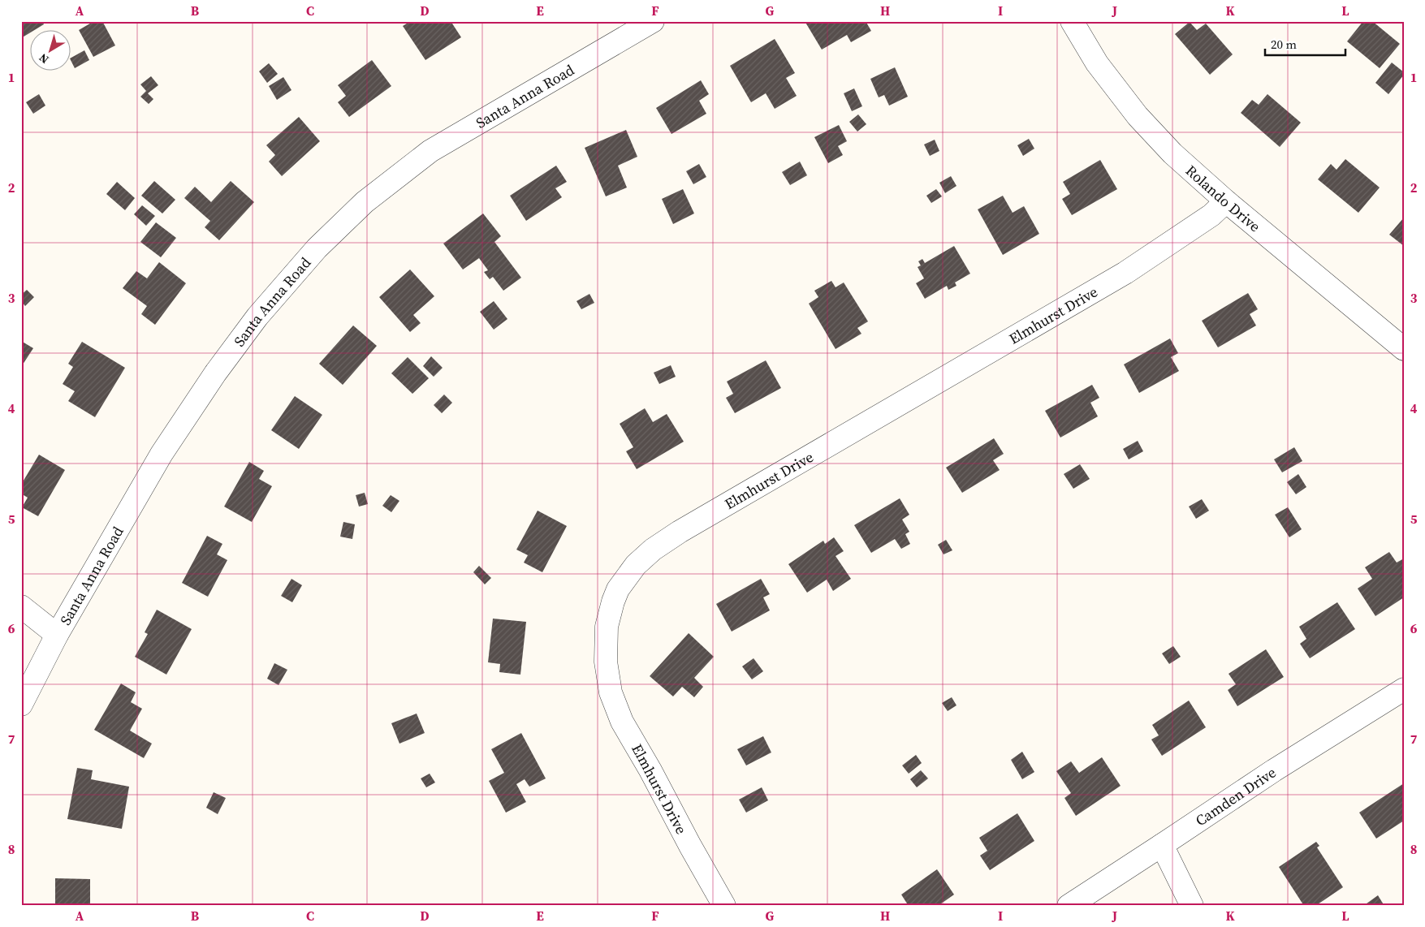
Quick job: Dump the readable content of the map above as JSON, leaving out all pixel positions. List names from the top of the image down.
{
  "streets": {
    "street": [
      "Santa Anna Road",
      "Rolando Drive",
      "Elmhurst Drive",
      "Camden Drive"
    ]
  },
  "crossings": [
    ["Rolando Drive", "Elmhurst Drive"]
  ],
  "scale_bar": "20 m",
  "north": "bottom left",
  "grid": {
    "columns": [
      "A",
      "B",
      "C",
      "D",
      "E",
      "F",
      "G",
      "H",
      "I",
      "J",
      "K",
      "L"
    ],
    "rows": [
      "1",
      "2",
      "3",
      "4",
      "5",
      "6",
      "7",
      "8"
    ]
  }
}
